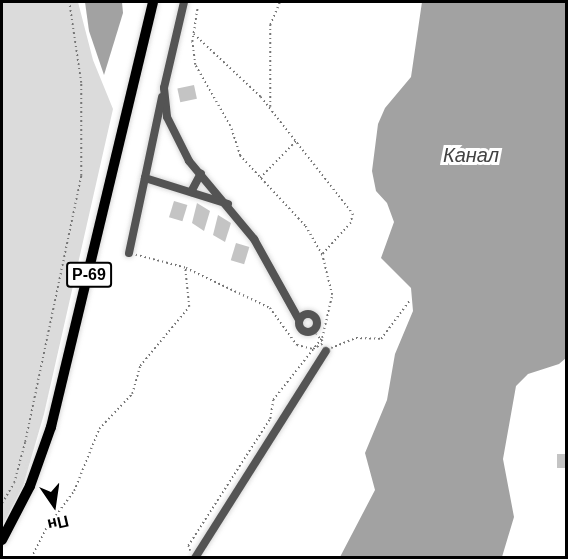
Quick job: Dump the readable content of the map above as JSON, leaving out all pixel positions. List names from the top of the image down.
{
  "streets": {
    "main road": ["Р-69"]
  },
  "water": ["Канал"],
  "north": "bottom"
}
